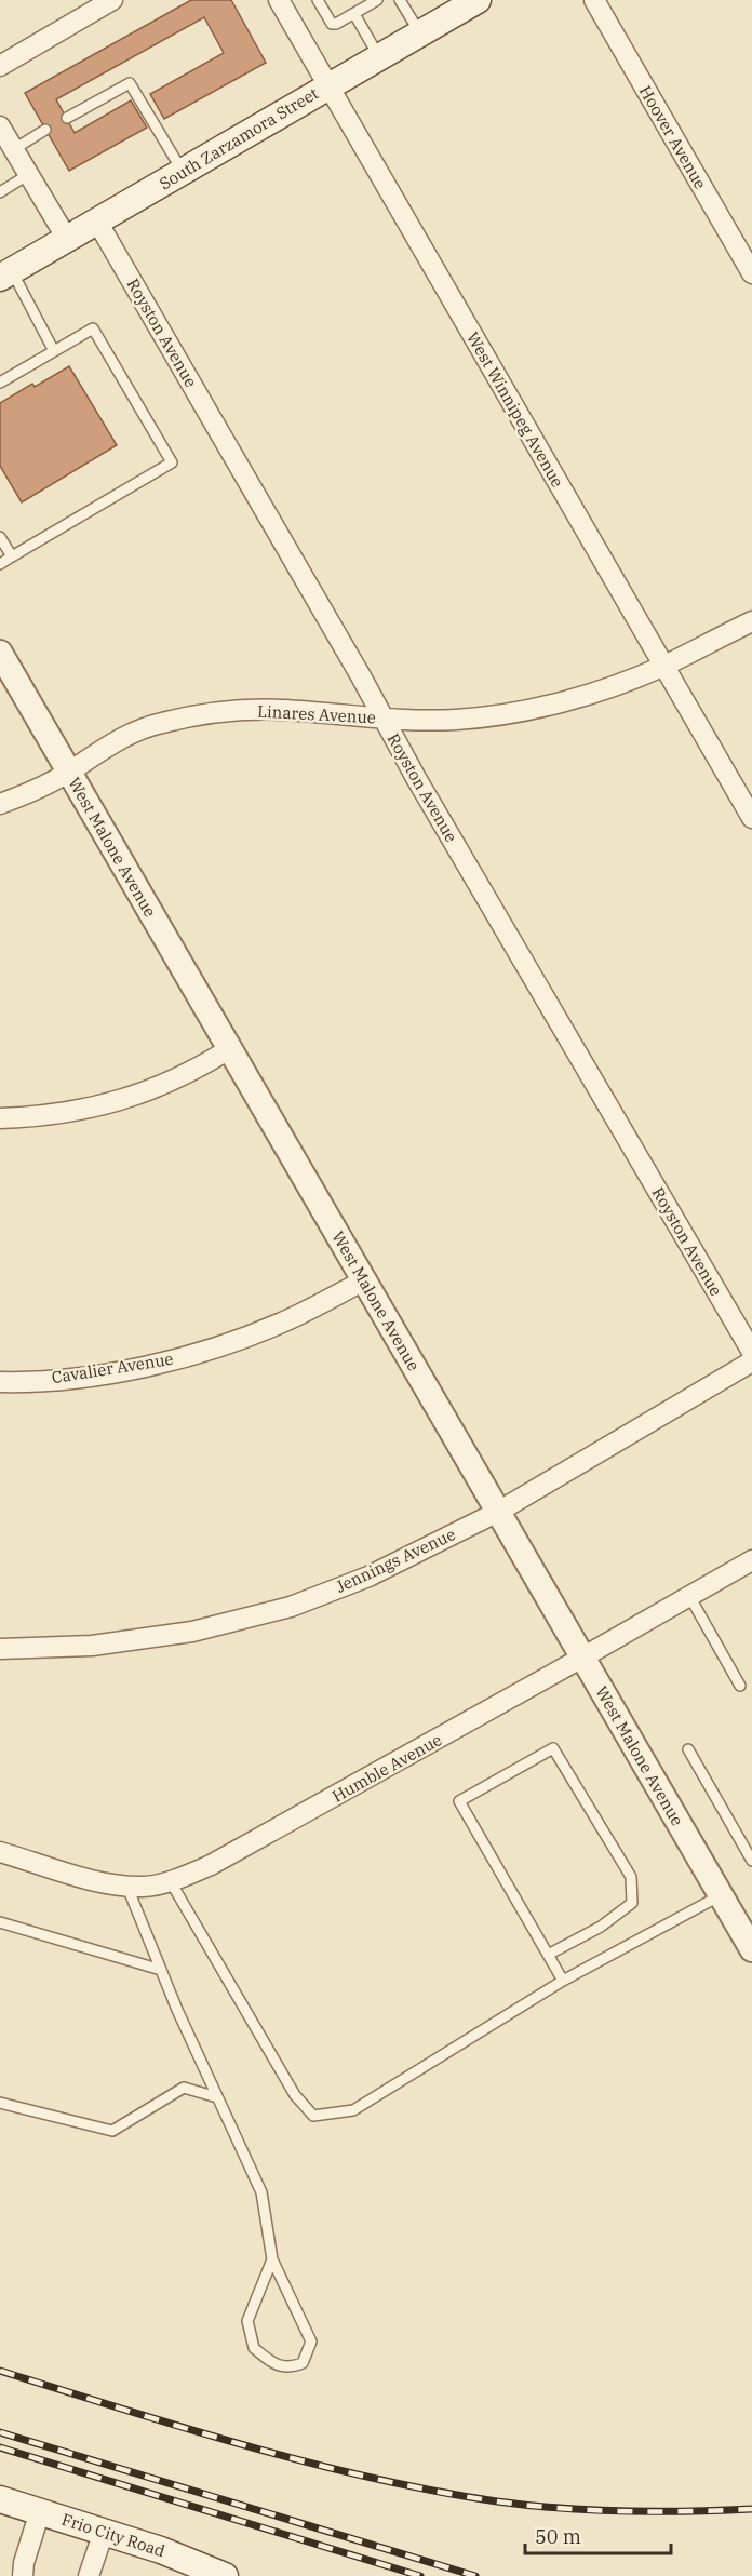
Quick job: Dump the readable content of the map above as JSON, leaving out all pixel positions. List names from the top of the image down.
{
  "streets": {
    "main road": ["South Zarzamora Street", "Frio City Road"],
    "street": [
      "Hoover Avenue",
      "Royston Avenue",
      "West Winnipeg Avenue",
      "Linares Avenue",
      "West Malone Avenue",
      "Cavalier Avenue",
      "Jennings Avenue",
      "Humble Avenue"
    ]
  },
  "crossings": [
    ["South Zarzamora Street", "Royston Avenue"],
    ["South Zarzamora Street", "West Winnipeg Avenue"],
    ["Royston Avenue", "Linares Avenue"],
    ["West Winnipeg Avenue", "Linares Avenue"],
    ["Linares Avenue", "West Malone Avenue"],
    ["West Malone Avenue", "Cavalier Avenue"],
    ["West Malone Avenue", "Jennings Avenue"],
    ["West Malone Avenue", "Humble Avenue"]
  ],
  "scale_bar": "50 m"
}
